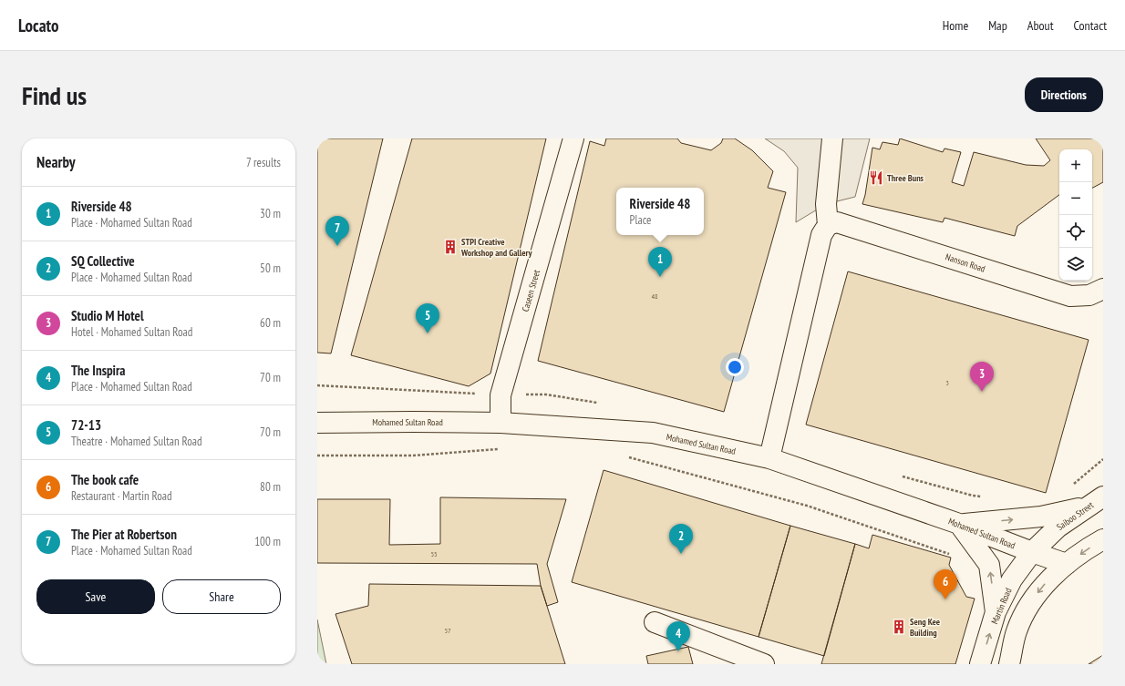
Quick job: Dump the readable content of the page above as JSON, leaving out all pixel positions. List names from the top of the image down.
{
  "streets": {
    "street": [
      "Nanson Road",
      "Caseen Street",
      "Mohamed Sultan Road",
      "Saiboo Street",
      "Martin Road"
    ]
  },
  "crossings": [
    ["Caseen Street", "Mohamed Sultan Road"],
    ["Mohamed Sultan Road", "Saiboo Street"],
    ["Mohamed Sultan Road", "Martin Road"],
    ["Saiboo Street", "Martin Road"]
  ],
  "places": {
    "restaurant": ["Three Buns"],
    "building": ["STPI Creative Workshop and Gallery", "Seng Kee Building"]
  },
  "house_numbers": [
    "48",
    "3",
    "55",
    "57"
  ],
  "page": {
    "header": "Locato",
    "nav": [
      "Home",
      "Map",
      "About",
      "Contact"
    ],
    "buttons": [
      "Directions",
      ["Save", "Share"]
    ],
    "title": "Find us",
    "heading": ["Nearby", "7 results"],
    "map_buttons": ["+", "−"],
    "list": [
      {
        "mark": "1",
        "name": "Riverside 48",
        "note": "Place · Mohamed Sultan Road",
        "value": "30 m"
      },
      {
        "mark": "2",
        "name": "SQ Collective",
        "note": "Place · Mohamed Sultan Road",
        "value": "50 m"
      },
      {
        "mark": "3",
        "name": "Studio M Hotel",
        "note": "Hotel · Mohamed Sultan Road",
        "value": "60 m"
      },
      {
        "mark": "4",
        "name": "The Inspira",
        "note": "Place · Mohamed Sultan Road",
        "value": "70 m"
      },
      {
        "mark": "5",
        "name": "72-13",
        "note": "Theatre · Mohamed Sultan Road",
        "value": "70 m"
      },
      {
        "mark": "6",
        "name": "The book cafe",
        "note": "Restaurant · Martin Road",
        "value": "80 m"
      },
      {
        "mark": "7",
        "name": "The Pier at Robertson",
        "note": "Place · Mohamed Sultan Road",
        "value": "100 m"
      }
    ],
    "popup": ["Riverside 48", "Place"],
    "pins": [
      "7",
      "1",
      "5",
      "3",
      "2",
      "6",
      "4"
    ]
  }
}
